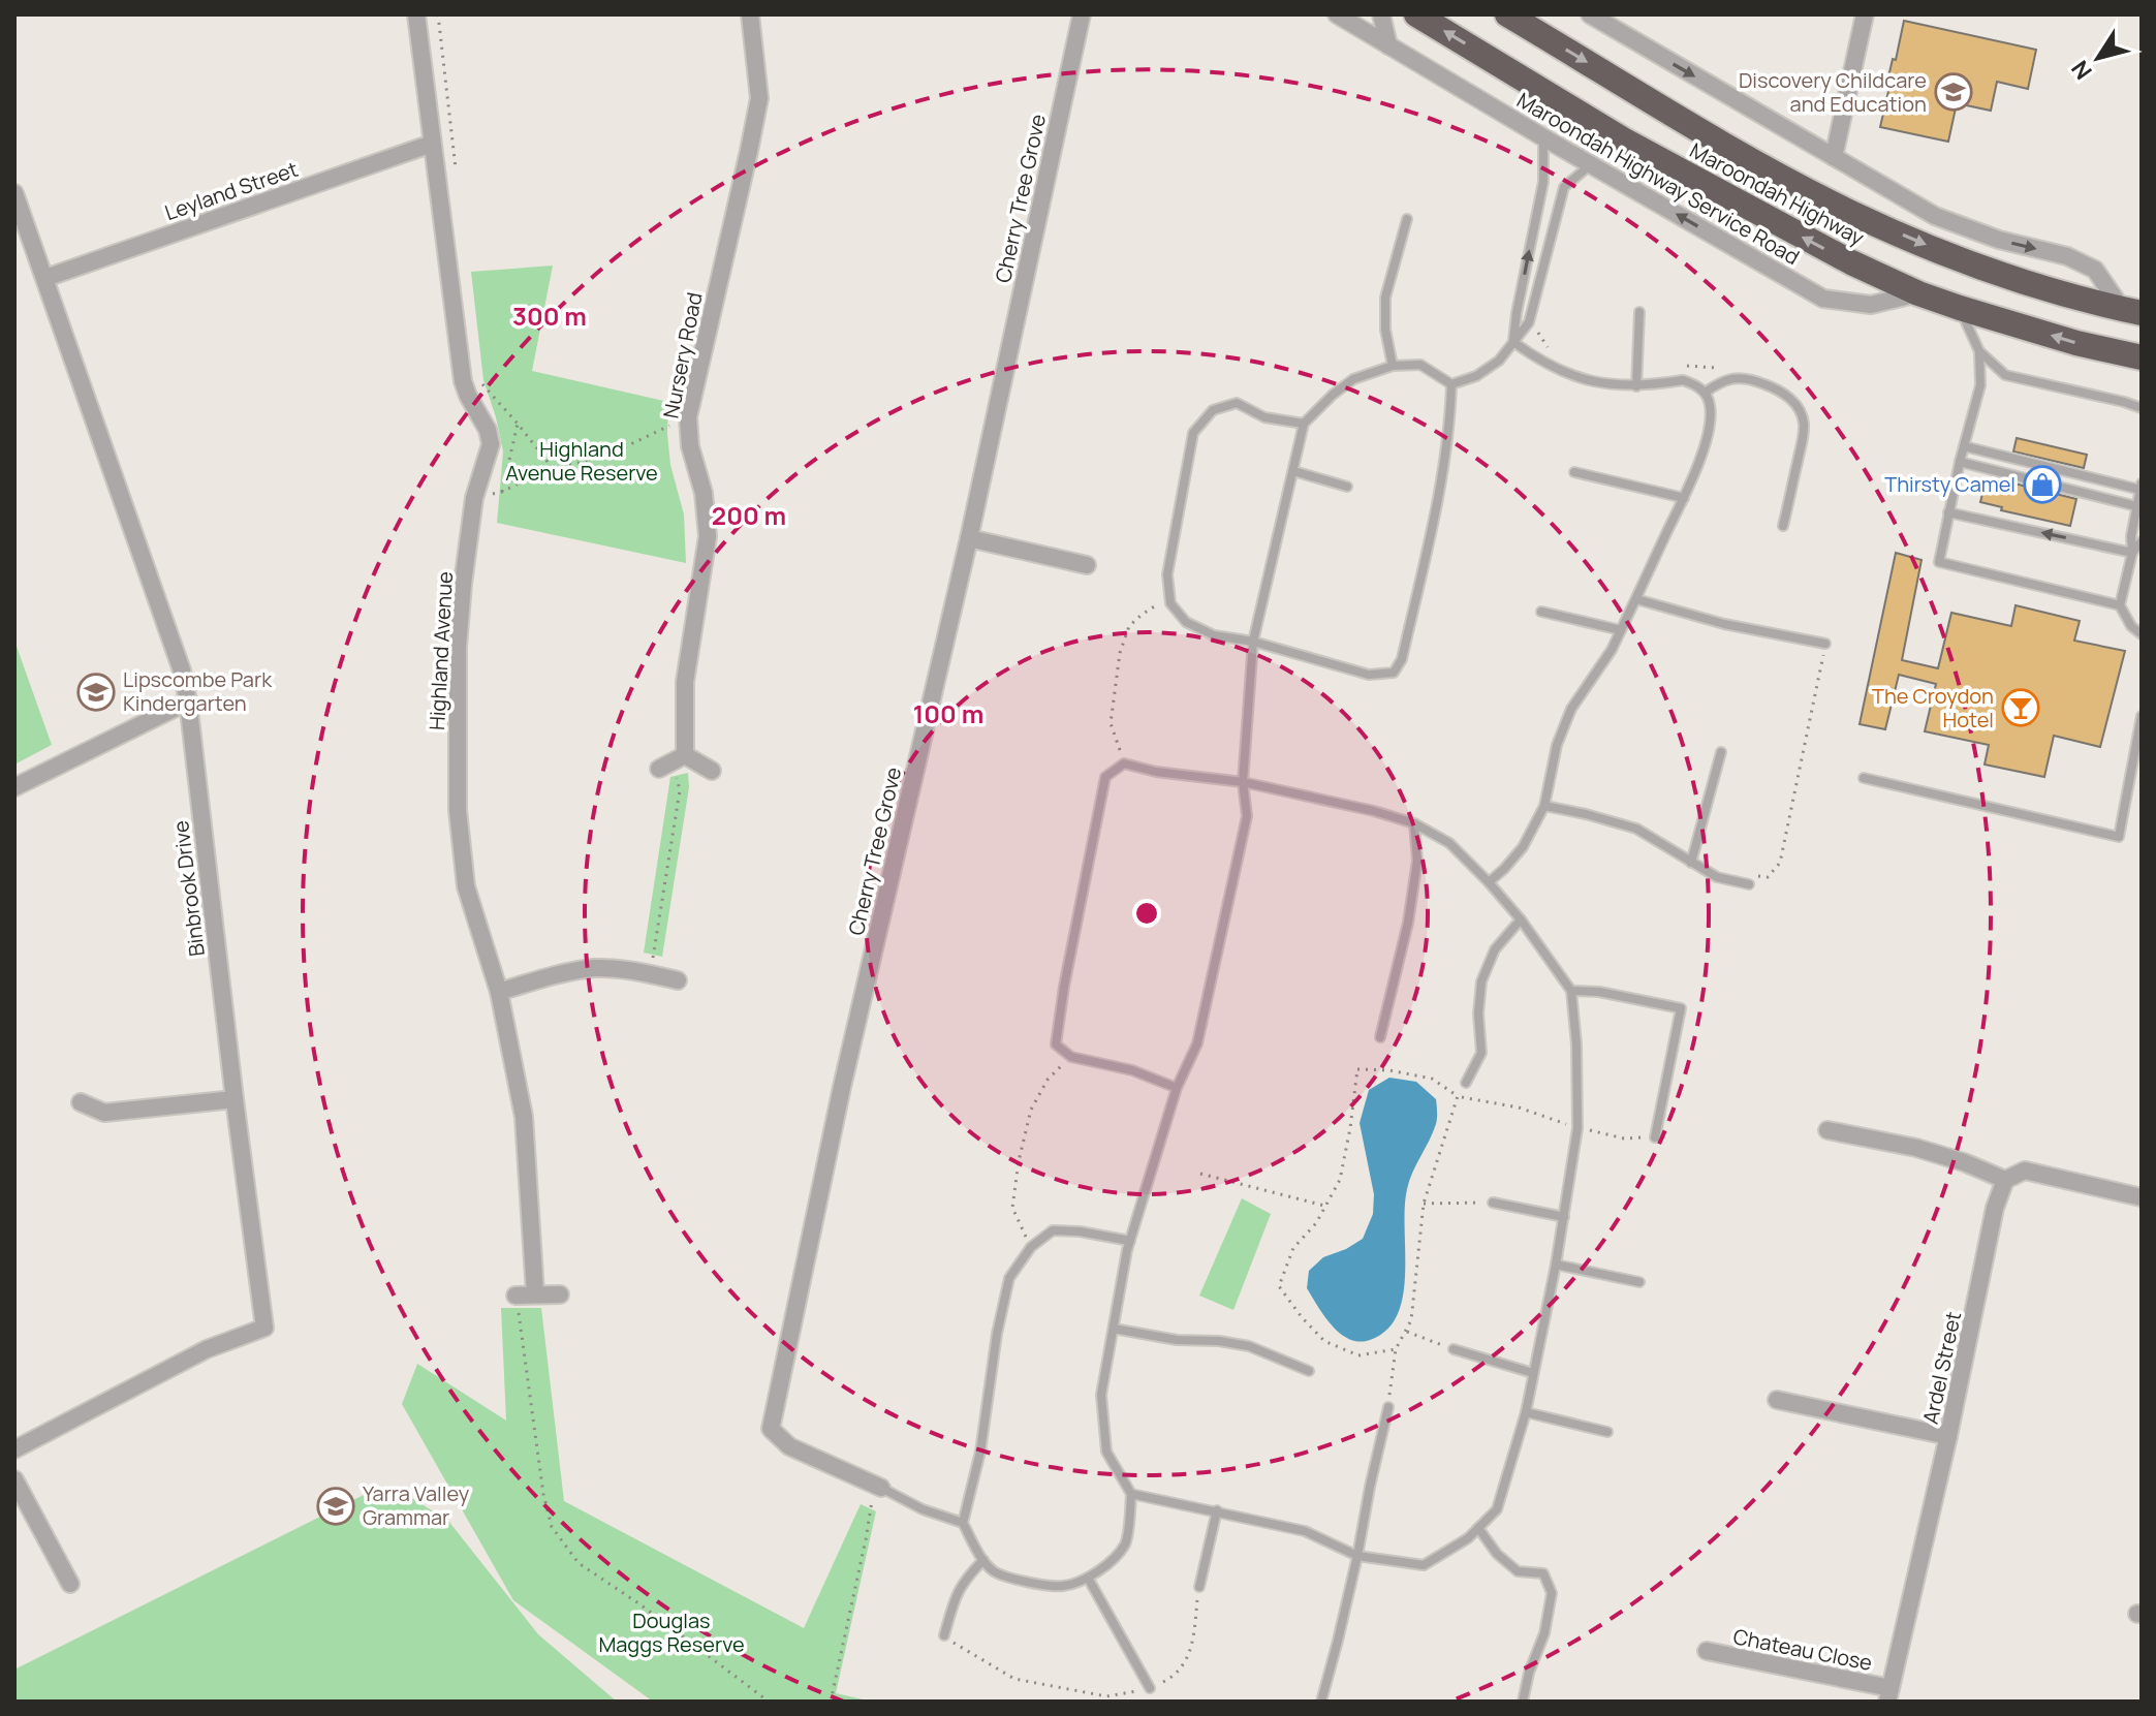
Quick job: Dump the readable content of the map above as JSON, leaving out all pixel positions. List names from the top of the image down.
{
  "streets": {
    "highway": ["Maroondah Highway"],
    "street": [
      "Maroondah Highway Service Road",
      "Leyland Street",
      "Cherry Tree Grove",
      "Nursery Road",
      "Highland Avenue",
      "Binbrook Drive",
      "Ardel Street",
      "Chateau Close"
    ]
  },
  "crossings": [
    ["Maroondah Highway Service Road", "Maroondah Highway"],
    ["Leyland Street", "Highland Avenue"],
    ["Leyland Street", "Binbrook Drive"],
    ["Ardel Street", "Chateau Close"]
  ],
  "parks": ["Highland Avenue Reserve", "Douglas Maggs Reserve"],
  "places": {
    "school or university": ["Discovery Childcare and Education", "Lipscombe Park Kindergarten", "Yarra Valley Grammar"],
    "shop": ["Thirsty Camel"],
    "bar": ["The Croydon Hotel"]
  },
  "north": "bottom left",
  "rings": ["300 m", "200 m", "100 m"]
}
